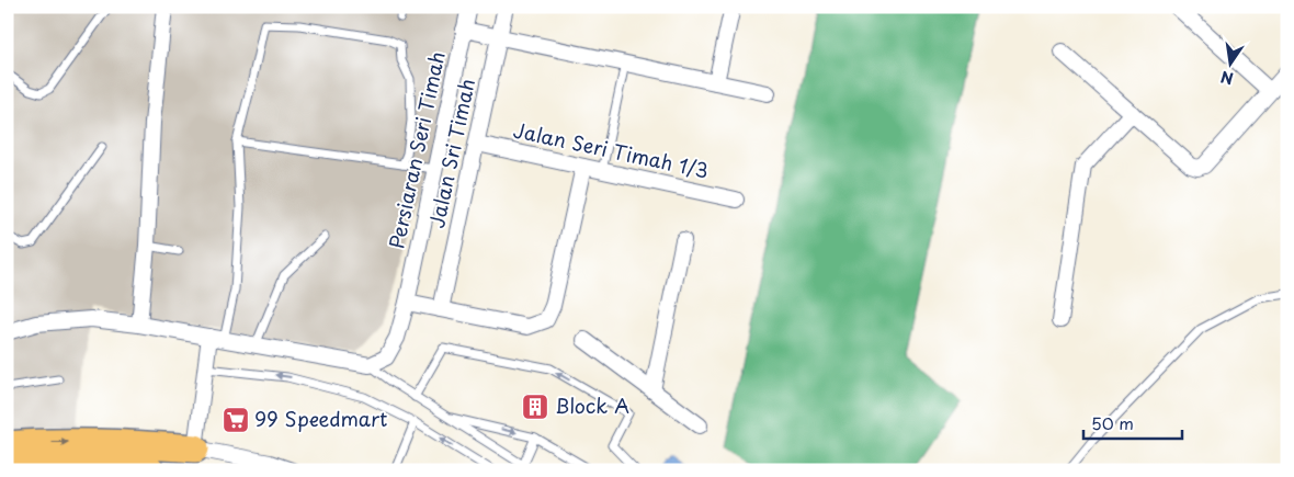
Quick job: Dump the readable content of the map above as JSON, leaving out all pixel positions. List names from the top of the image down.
{
  "streets": {
    "street": ["Persiaran Seri Timah", "Jalan Seri Timah 1/3", "Jalan Sri Timah"]
  },
  "crossings": [
    ["Jalan Seri Timah 1/3", "Jalan Sri Timah"]
  ],
  "places": {
    "building": ["Block A"],
    "supermarket": ["99 Speedmart"]
  },
  "scale_bar": "50 m",
  "north": "bottom"
}
